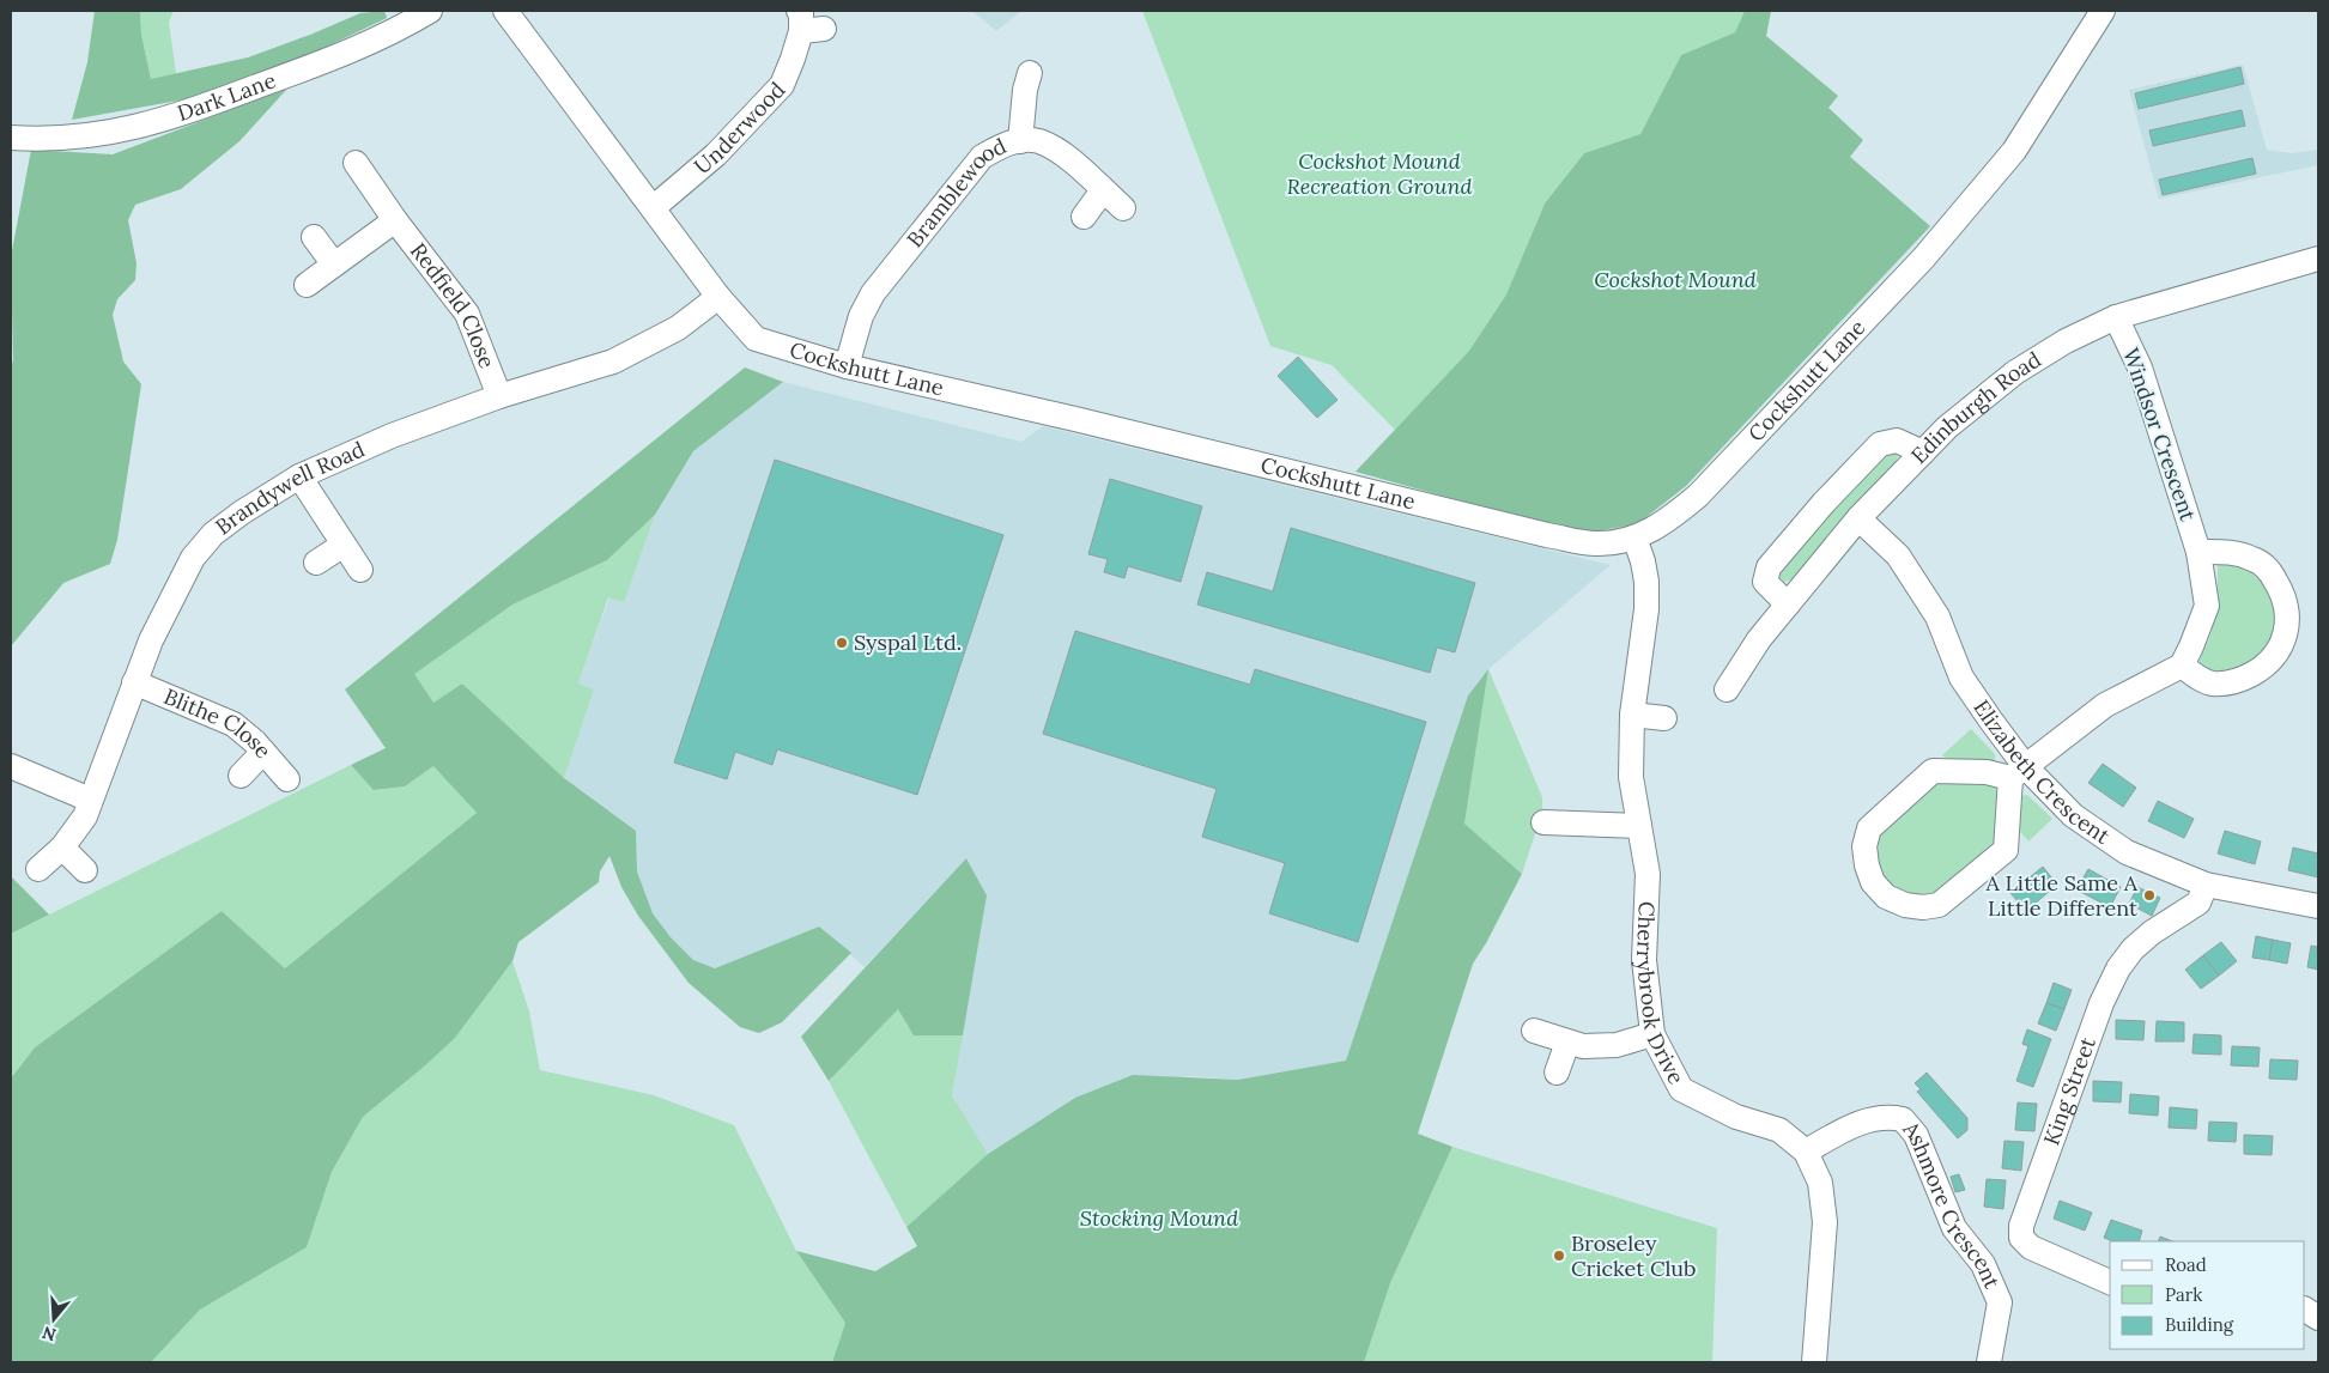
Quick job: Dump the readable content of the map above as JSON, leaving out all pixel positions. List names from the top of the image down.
{
  "streets": {
    "street": [
      "Dark Lane",
      "Underwood",
      "Bramblewood",
      "Redfield Close",
      "Cockshutt Lane",
      "Edinburgh Road",
      "Windsor Crescent",
      "Brandywell Road",
      "Blithe Close",
      "Elizabeth Crescent",
      "Cherrybrook Drive",
      "King Street",
      "Ashmore Crescent"
    ]
  },
  "crossings": [
    ["Underwood", "Cockshutt Lane"],
    ["Bramblewood", "Cockshutt Lane"],
    ["Redfield Close", "Brandywell Road"],
    ["Cockshutt Lane", "Brandywell Road"],
    ["Cockshutt Lane", "Cherrybrook Drive"],
    ["Edinburgh Road", "Windsor Crescent"],
    ["Edinburgh Road", "Elizabeth Crescent"],
    ["Brandywell Road", "Blithe Close"],
    ["Elizabeth Crescent", "King Street"],
    ["Cherrybrook Drive", "Ashmore Crescent"]
  ],
  "parks": ["Cockshot Mound Recreation Ground", "Cockshot Mound", "Stocking Mound"],
  "places": ["Syspal Ltd.", "A Little Same A Little Different", "Broseley Cricket Club"],
  "legend": ["Road", "Park", "Building"],
  "north": "bottom"
}
